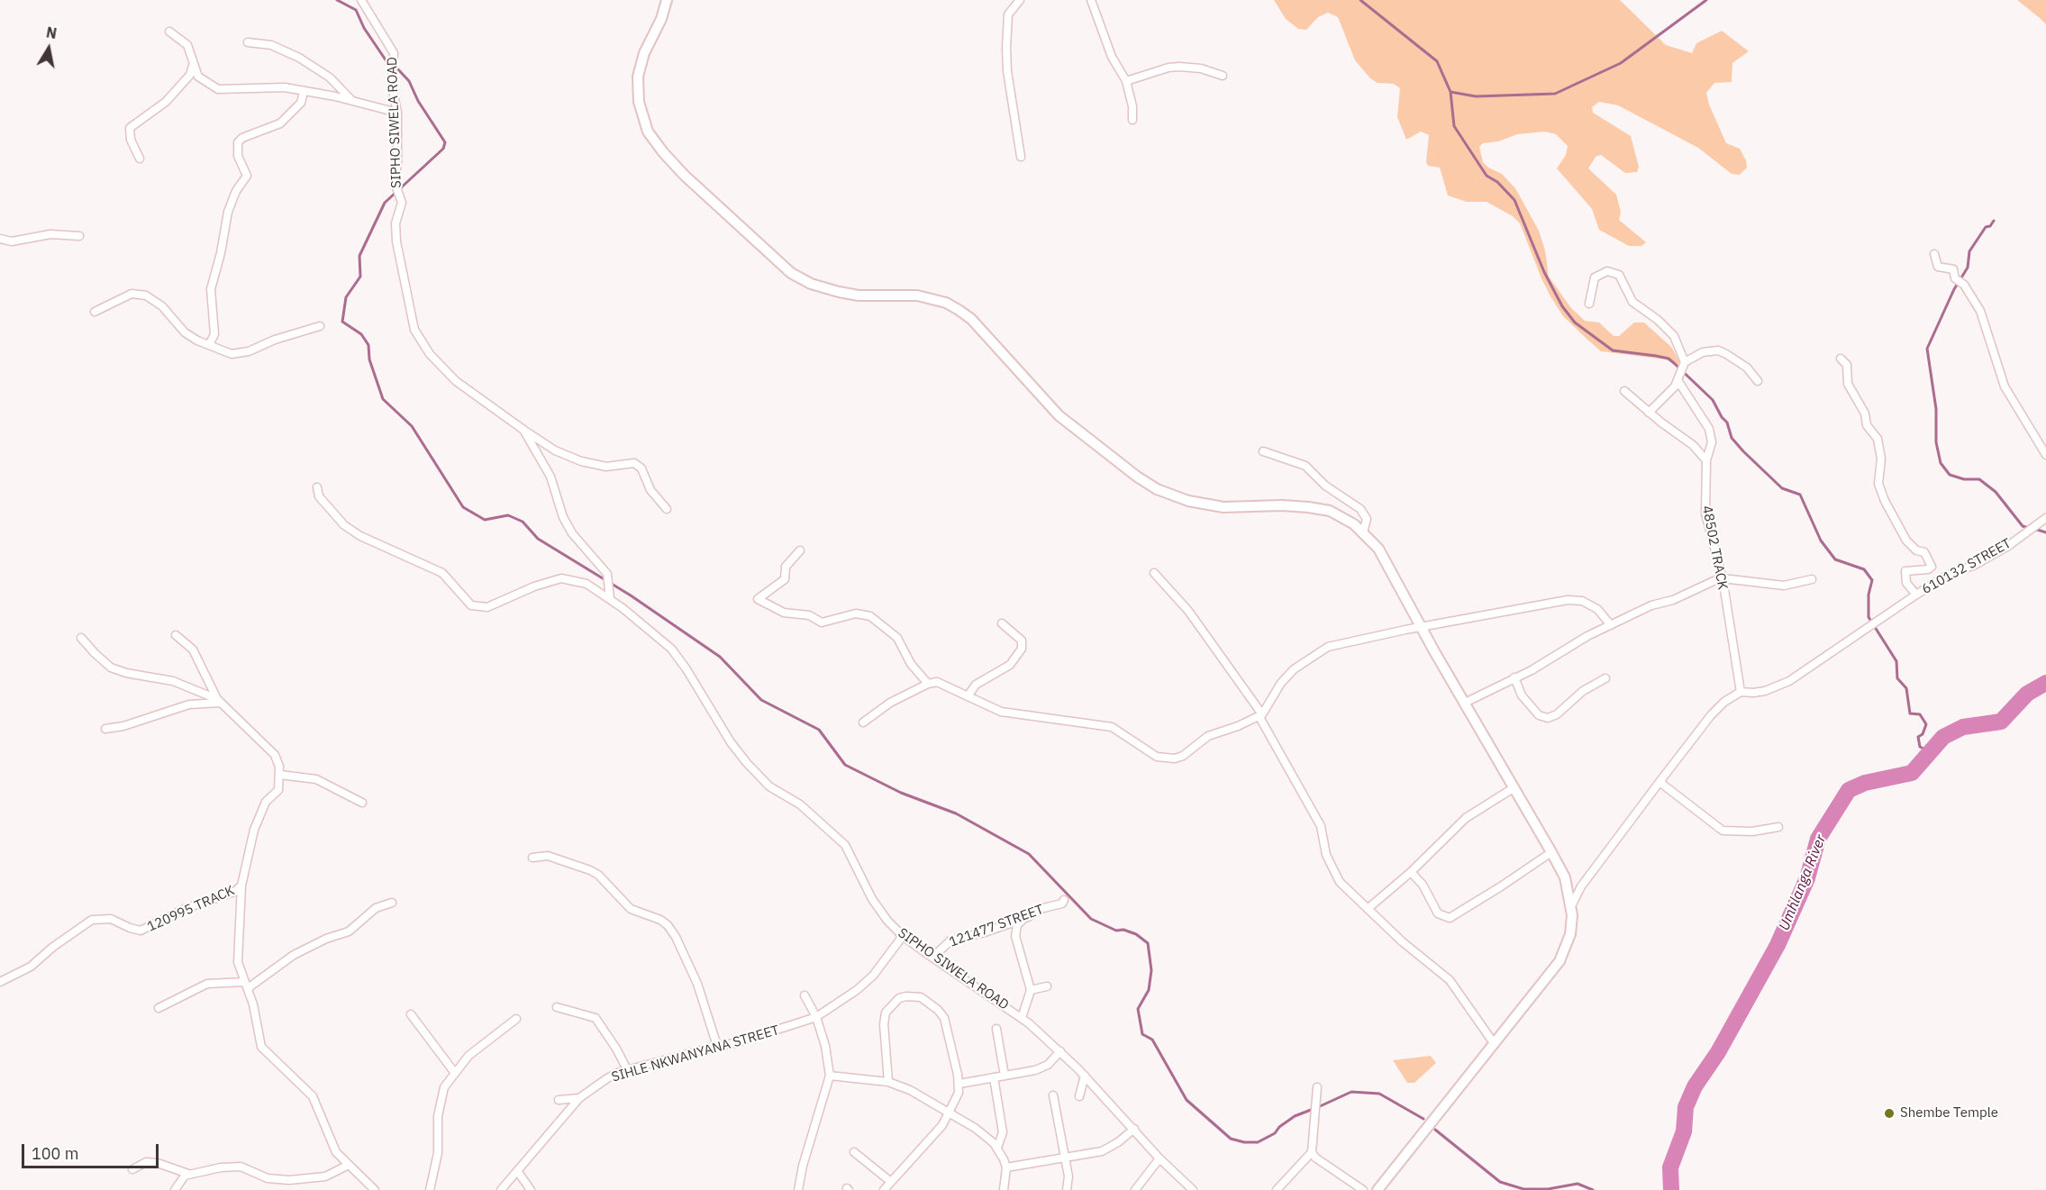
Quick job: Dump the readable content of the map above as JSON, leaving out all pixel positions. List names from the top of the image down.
{
  "streets": {
    "street": [
      "SIPHO SIWELA ROAD",
      "48502 TRACK",
      "610132 STREET",
      "120995 TRACK",
      "121477 STREET",
      "SIHLE NKWANYANA STREET"
    ]
  },
  "crossings": [
    ["SIPHO SIWELA ROAD", "121477 STREET"],
    ["SIPHO SIWELA ROAD", "SIHLE NKWANYANA STREET"],
    ["48502 TRACK", "610132 STREET"]
  ],
  "water": ["Umhlanga River"],
  "places": ["Shembe Temple"],
  "scale_bar": "100 m",
  "north": "top"
}
